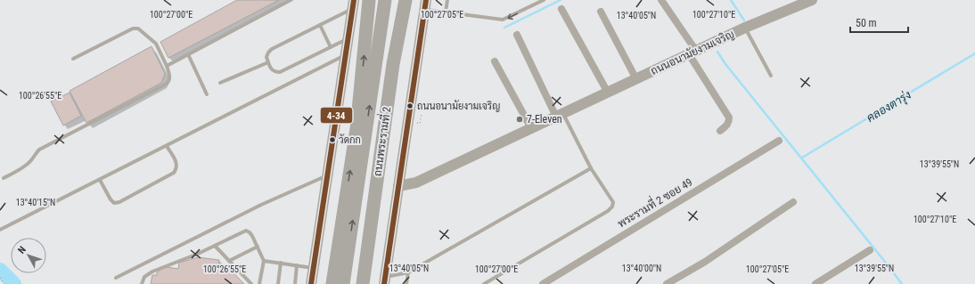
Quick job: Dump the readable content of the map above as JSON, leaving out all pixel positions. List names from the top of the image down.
{
  "streets": {
    "highway": ["ถนนพระรามที่ 2"],
    "main road": ["ถนนอนามัยงามเจริญ"],
    "street": ["พระรามที่ 2 ซอย 49"]
  },
  "crossings": [
    ["ถนนอนามัยงามเจริญ", "ถนนพระรามที่ 2"]
  ],
  "water": ["คลองตารุ่ง"],
  "places": ["ถนนอนามัยงามเจริญ", "7-Eleven", "วัดกก"],
  "lines": ["transit line 4-34"],
  "scale_bar": "50 m",
  "north": "top left",
  "coordinates": [
    "100°27'00\"E",
    "100°27'05\"E",
    "100°27'10\"E",
    "13°40'05\"N",
    "100°26'55\"E",
    "13°39'55\"N",
    "13°40'15\"N",
    "13°40'00\"N"
  ]
}
